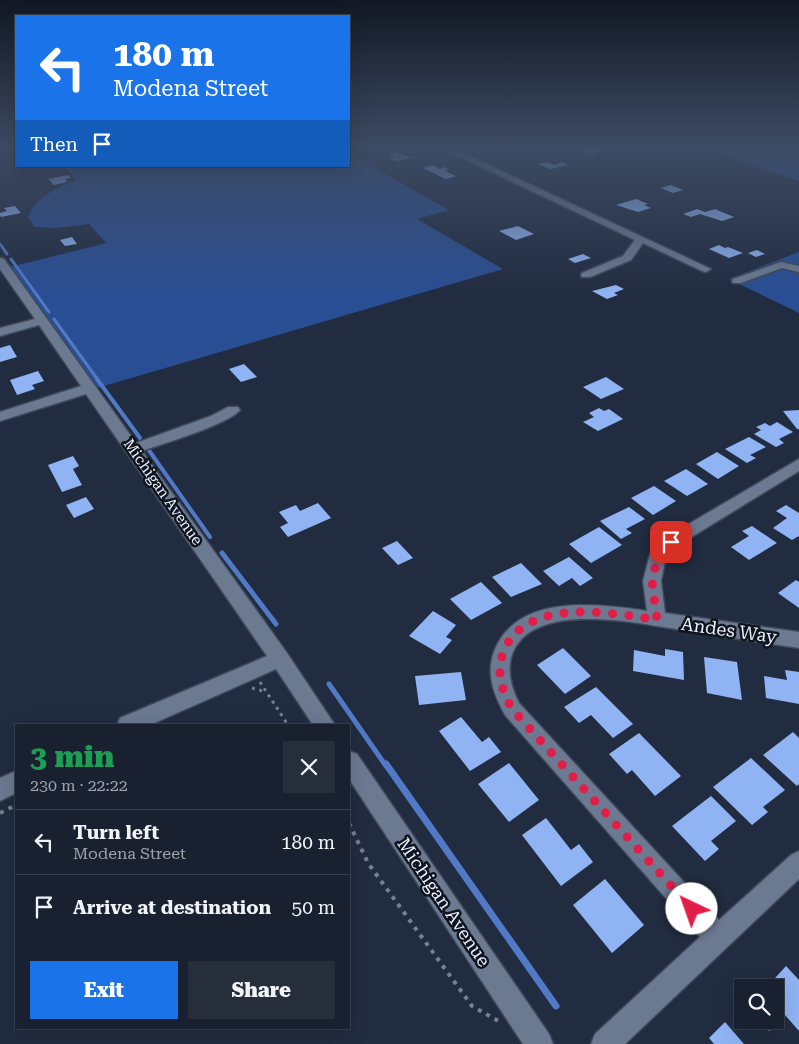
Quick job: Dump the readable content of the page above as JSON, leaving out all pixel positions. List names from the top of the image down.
{
  "streets": {
    "street": ["Michigan Avenue", "Andes Way"]
  },
  "page": {
    "turn": ["180 m", "Modena Street"],
    "then": "Then",
    "heading": ["3 min", "230 m · 22:22"],
    "list": [
      {
        "name": "Turn left",
        "note": "Modena Street",
        "value": "180 m"
      },
      {
        "name": "Arrive at destination",
        "value": "50 m"
      }
    ],
    "buttons": ["Exit", "Share"]
  }
}
